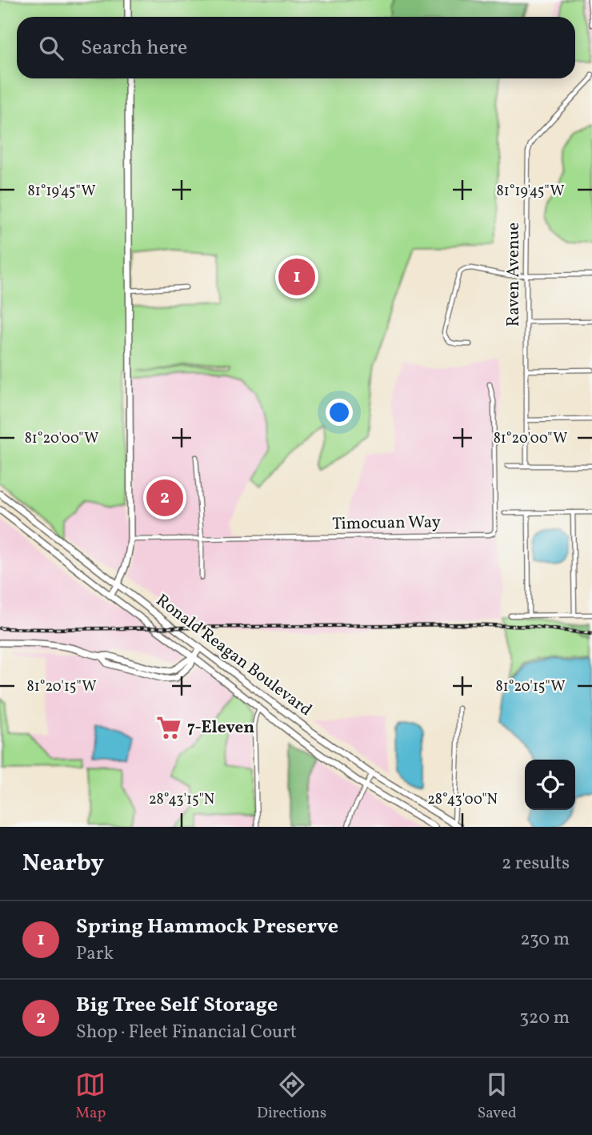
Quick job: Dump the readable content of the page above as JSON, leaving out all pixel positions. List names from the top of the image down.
{
  "streets": {
    "main road": ["Ronald Reagan Boulevard"],
    "street": ["Raven Avenue", "Timocuan Way"]
  },
  "places": {
    "supermarket": ["7-Eleven"]
  },
  "page": {
    "search": "Search here",
    "pins": ["1", "2"],
    "heading": ["Nearby", "2 results"],
    "list": [
      {
        "mark": "1",
        "name": "Spring Hammock Preserve",
        "note": "Park",
        "value": "230 m"
      },
      {
        "mark": "2",
        "name": "Big Tree Self Storage",
        "note": "Shop · Fleet Financial Court",
        "value": "320 m"
      }
    ],
    "nav": ["Map", "Directions", "Saved"]
  },
  "coordinates": [
    "81°19'45\"W",
    "81°20'00\"W",
    "81°20'15\"W",
    "28°43'15\"N",
    "28°43'00\"N"
  ]
}
